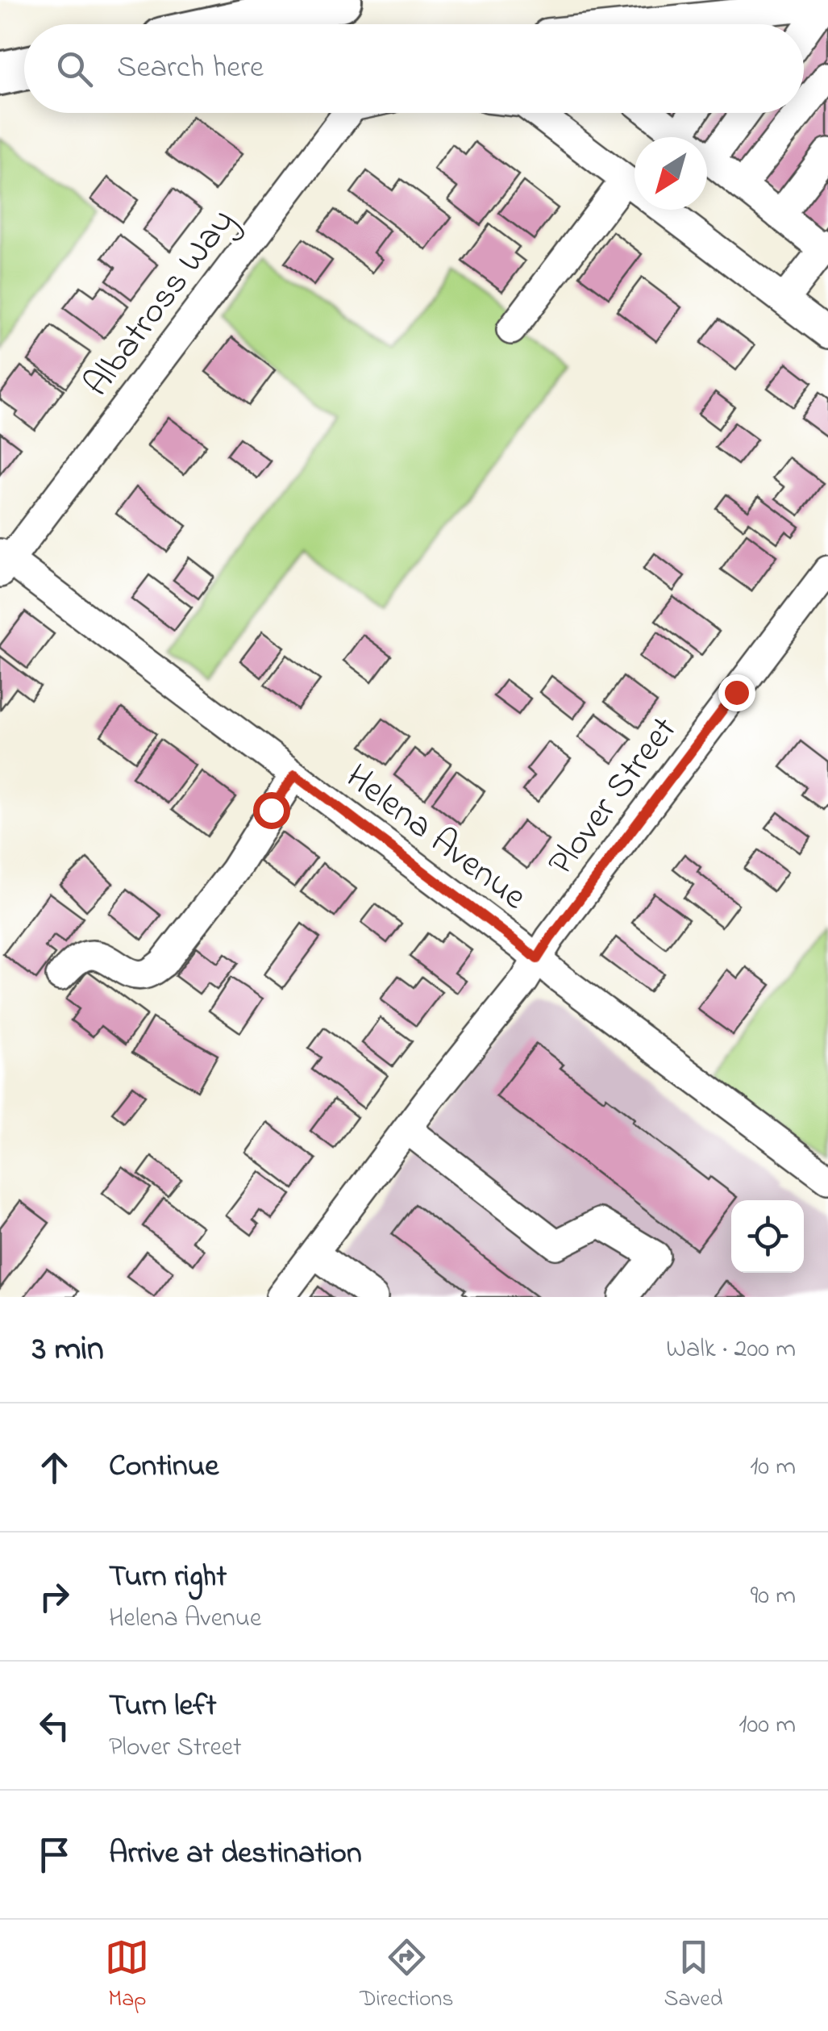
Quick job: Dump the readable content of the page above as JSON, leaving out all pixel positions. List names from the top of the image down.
{
  "streets": {
    "street": ["Albatross Way", "Plover Street", "Helena Avenue"]
  },
  "crossings": [
    ["Albatross Way", "Helena Avenue"],
    ["Plover Street", "Helena Avenue"]
  ],
  "north": "bottom left",
  "page": {
    "search": "Search here",
    "heading": ["3 min", "Walk · 200 m"],
    "list": [
      ["Continue", "10 m"],
      ["Turn right", "Helena Avenue", "90 m"],
      ["Turn left", "Plover Street", "100 m"],
      "Arrive at destination"
    ],
    "nav": ["Map", "Directions", "Saved"]
  }
}
